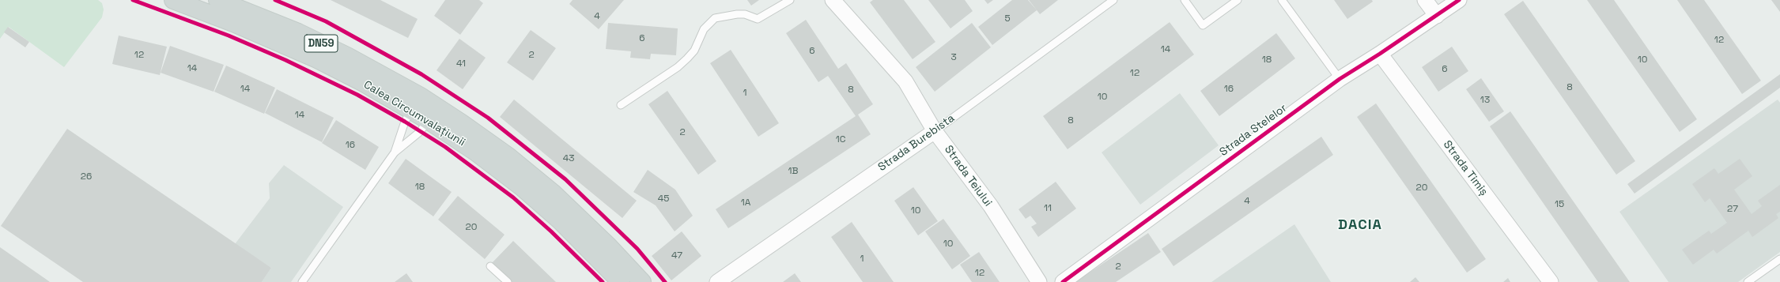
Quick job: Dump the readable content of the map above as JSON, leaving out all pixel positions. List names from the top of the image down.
{
  "streets": {
    "main road": ["DN59", "Calea Circumvalațiunii"],
    "street": [
      "Strada Stelelor",
      "Strada Burebista",
      "Strada Timiș",
      "Strada Teiului"
    ]
  },
  "crossings": [
    ["Strada Stelelor", "Strada Timiș"],
    ["Strada Burebista", "Strada Teiului"]
  ],
  "districts": ["DACIA"],
  "house_numbers": [
    "4",
    "5",
    "6",
    "12",
    "14",
    "6",
    "12",
    "2",
    "3",
    "18",
    "10",
    "41",
    "14",
    "6",
    "12",
    "8",
    "14",
    "16",
    "8",
    "1",
    "10",
    "13",
    "14",
    "8",
    "2",
    "1C",
    "16",
    "43",
    "1B",
    "26",
    "18",
    "20",
    "45",
    "4",
    "1A",
    "15",
    "11",
    "27",
    "10",
    "20",
    "10",
    "47",
    "1",
    "2",
    "12"
  ]
}
